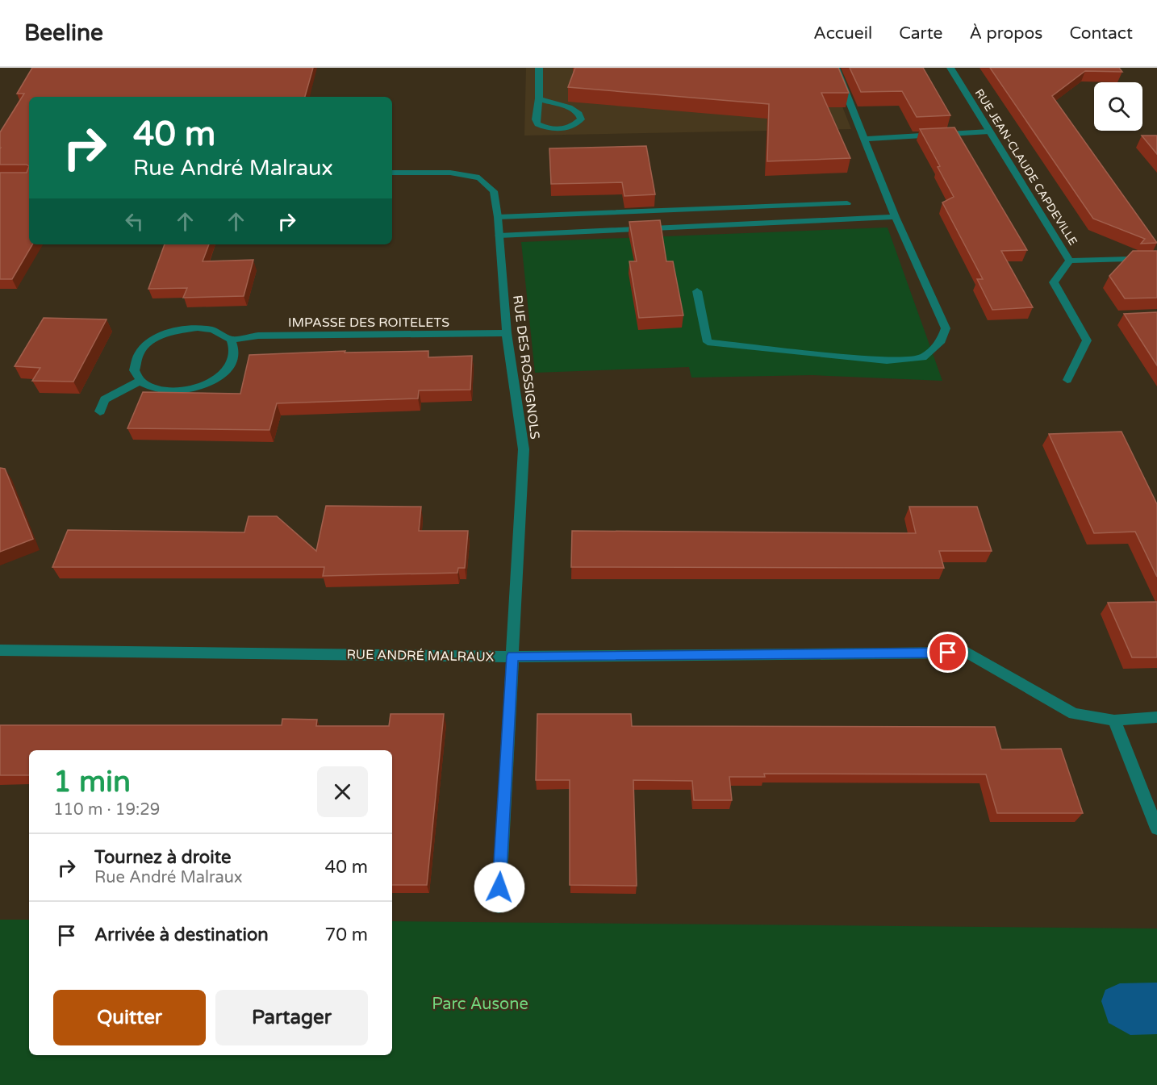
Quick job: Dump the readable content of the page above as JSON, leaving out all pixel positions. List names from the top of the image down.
{
  "streets": {
    "street": [
      "RUE JEAN-CLAUDE CAPDEVILLE",
      "IMPASSE DES ROITELETS",
      "RUE DES ROSSIGNOLS",
      "RUE ANDRÉ MALRAUX"
    ]
  },
  "crossings": [
    ["IMPASSE DES ROITELETS", "RUE DES ROSSIGNOLS"],
    ["RUE DES ROSSIGNOLS", "RUE ANDRÉ MALRAUX"]
  ],
  "parks": ["Parc Ausone"],
  "page": {
    "header": "Beeline",
    "nav": [
      "Accueil",
      "Carte",
      "À propos",
      "Contact"
    ],
    "turn": ["40 m", "Rue André Malraux"],
    "heading": ["1 min", "110 m · 19:29"],
    "list": [
      {
        "name": "Tournez à droite",
        "note": "Rue André Malraux",
        "value": "40 m"
      },
      {
        "name": "Arrivée à destination",
        "value": "70 m"
      }
    ],
    "buttons": ["Quitter", "Partager"]
  }
}
